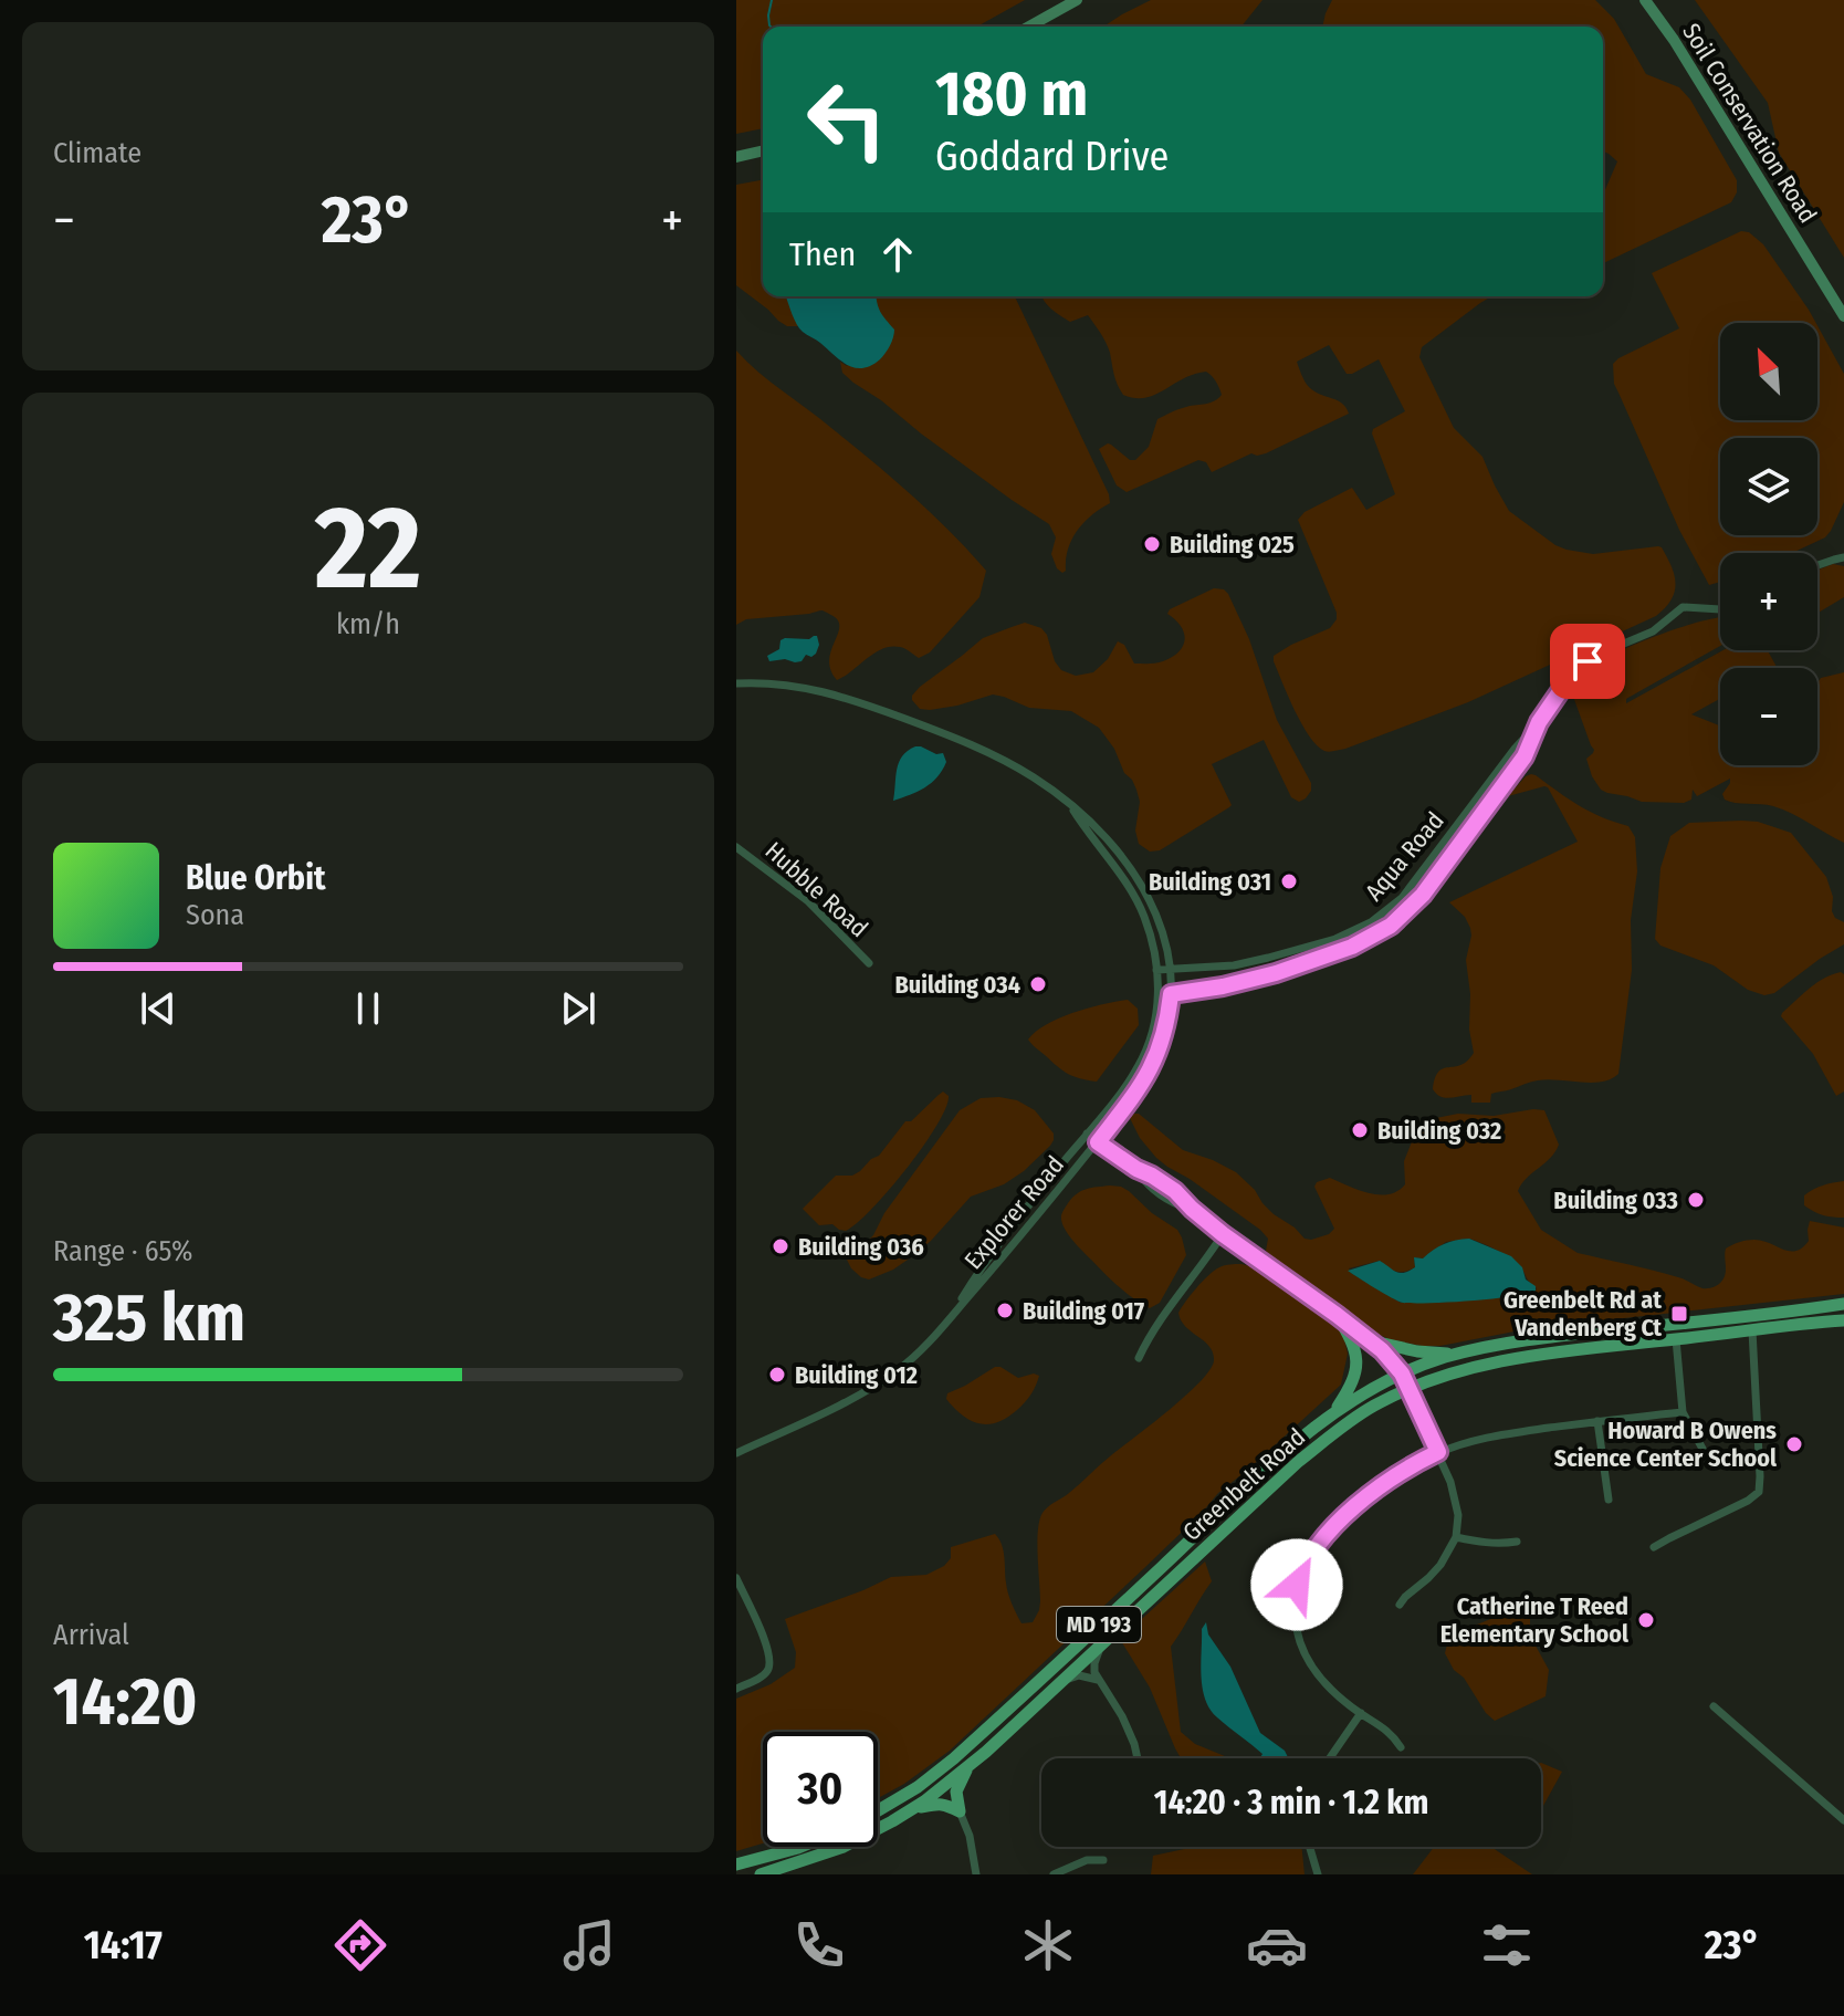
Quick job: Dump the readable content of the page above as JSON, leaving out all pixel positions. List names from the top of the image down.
{
  "streets": {
    "main road": ["Soil Conservation Road", "Greenbelt Road", "MD 193"],
    "street": ["Aqua Road", "Hubble Road", "Explorer Road"]
  },
  "crossings": [
    ["Aqua Road", "Explorer Road"]
  ],
  "places": {
    "other": [
      "Building 025",
      "Building 031",
      "Building 034",
      "Building 032",
      "Building 033",
      "Building 036",
      "Building 017",
      "Building 012",
      "Howard B Owens Science Center School",
      "Catherine T Reed Elementary School"
    ],
    "transit": ["Greenbelt Rd at Vandenberg Ct"]
  },
  "north": "top left",
  "page": {
    "tile": [
      "Climate",
      ["22", "km/h"],
      ["Range · 65%", "325 km"],
      ["Arrival", "14:20"]
    ],
    "turn": ["180 m", "Goddard Drive"],
    "heat": ["−", "23°", "+"],
    "then": "Then",
    "map_buttons": ["+", "−"],
    "song": ["Blue Orbit", "Sona"],
    "limit": "30",
    "trip": "14:20 · 3 min · 1.2 km",
    "tabs": ["14:17", "23°"]
  }
}
